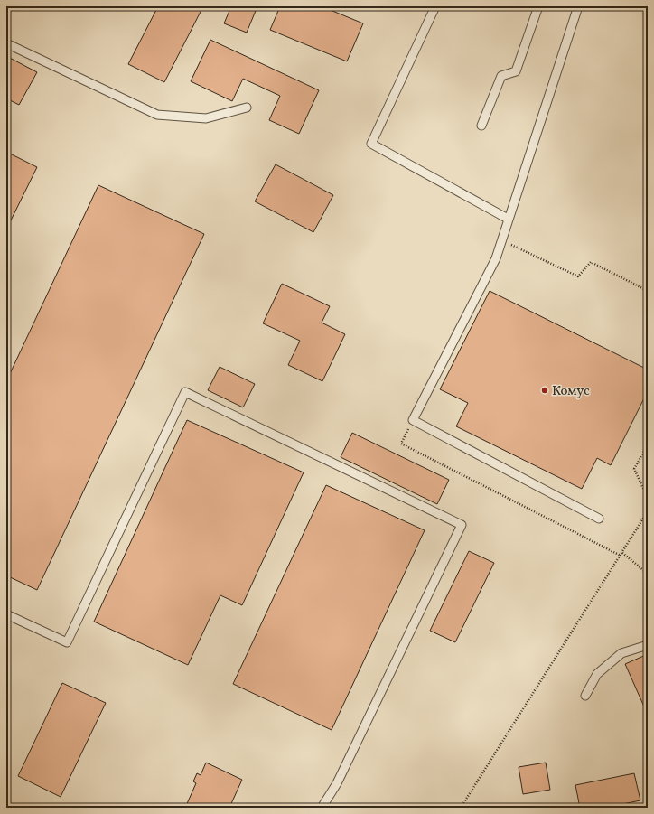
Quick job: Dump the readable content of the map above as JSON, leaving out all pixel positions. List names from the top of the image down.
{
  "places": ["Комус"]
}
